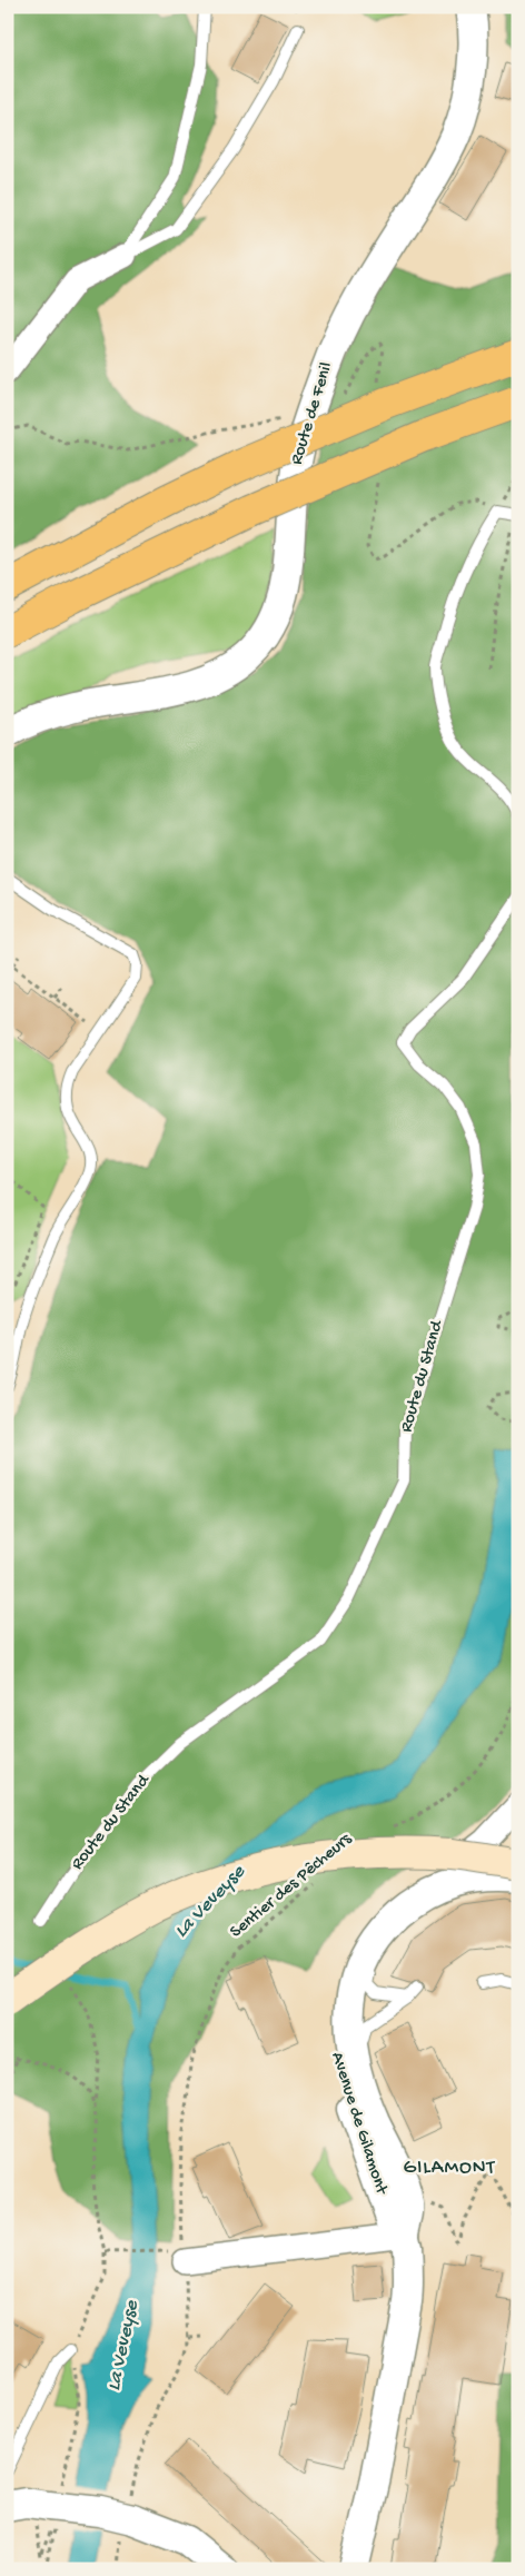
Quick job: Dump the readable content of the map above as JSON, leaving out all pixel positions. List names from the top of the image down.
{
  "streets": {
    "street": ["Route de Fenil", "Avenue de Gilamont"],
    "lane": ["Route du Stand"],
    "path": ["Sentier des Pêcheurs"]
  },
  "districts": ["GILAMONT"],
  "water": ["La Veveyse"]
}
